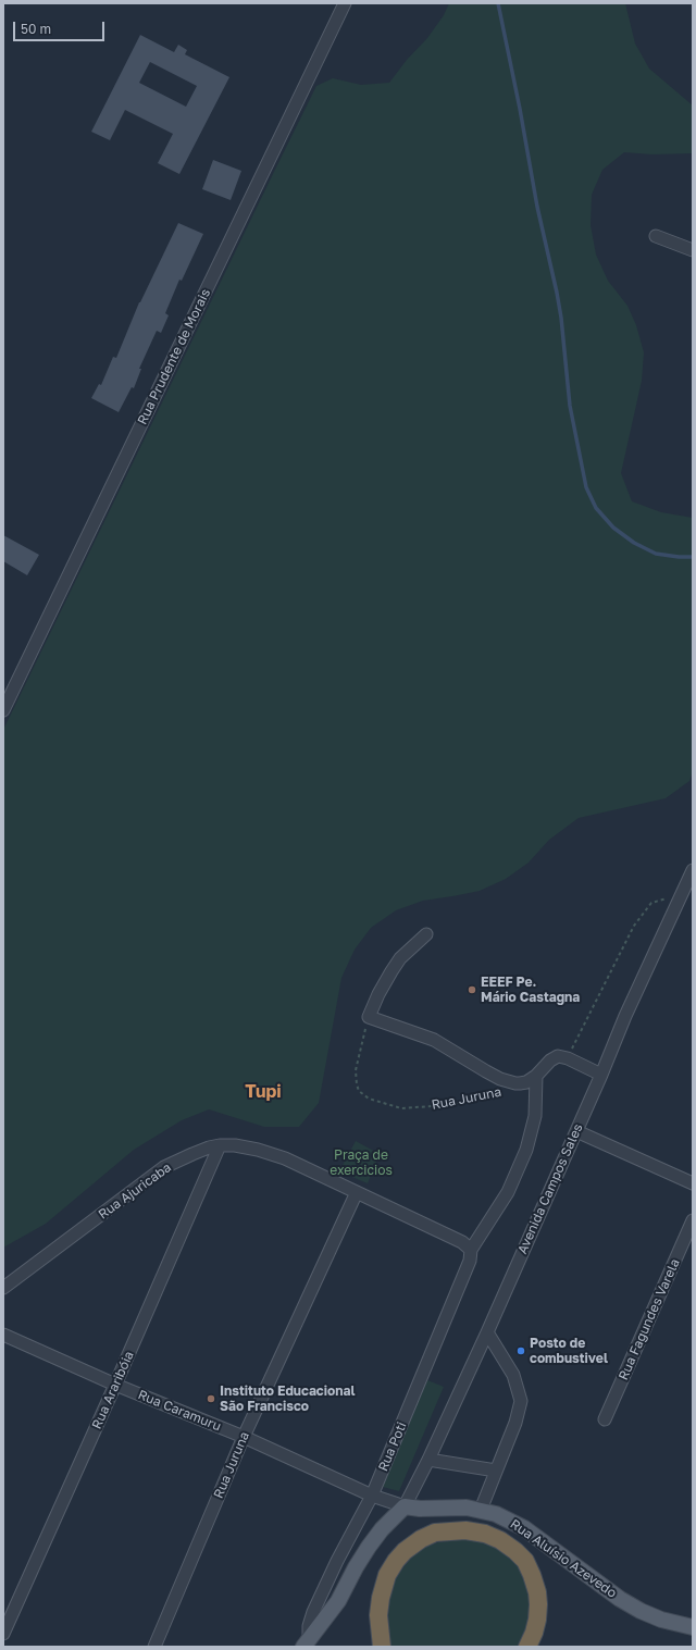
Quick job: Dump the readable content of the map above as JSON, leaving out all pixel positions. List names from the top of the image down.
{
  "streets": {
    "main road": ["Rua Aluísio Azevedo"],
    "street": [
      "Rua Prudente de Morais",
      "Rua Juruna",
      "Avenida Campos Sales",
      "Rua Ajuricaba",
      "Rua Fagundes Varela",
      "Rua Araribóia",
      "Rua Caramuru",
      "Rua Poti"
    ]
  },
  "crossings": [
    ["Rua Juruna", "Rua Ajuricaba"],
    ["Rua Juruna", "Rua Caramuru"],
    ["Avenida Campos Sales", "Rua Caramuru"],
    ["Avenida Campos Sales", "Rua Aluísio Azevedo"],
    ["Rua Ajuricaba", "Rua Araribóia"],
    ["Rua Ajuricaba", "Rua Poti"],
    ["Rua Araribóia", "Rua Caramuru"],
    ["Rua Caramuru", "Rua Poti"],
    ["Rua Caramuru", "Rua Aluísio Azevedo"]
  ],
  "districts": ["Tupi"],
  "parks": ["Praça de exercicios"],
  "places": ["EEEF Pe. Mário Castagna", "Posto de combustivel", "Instituto Educacional São Francisco"],
  "scale_bar": "50 m"
}
